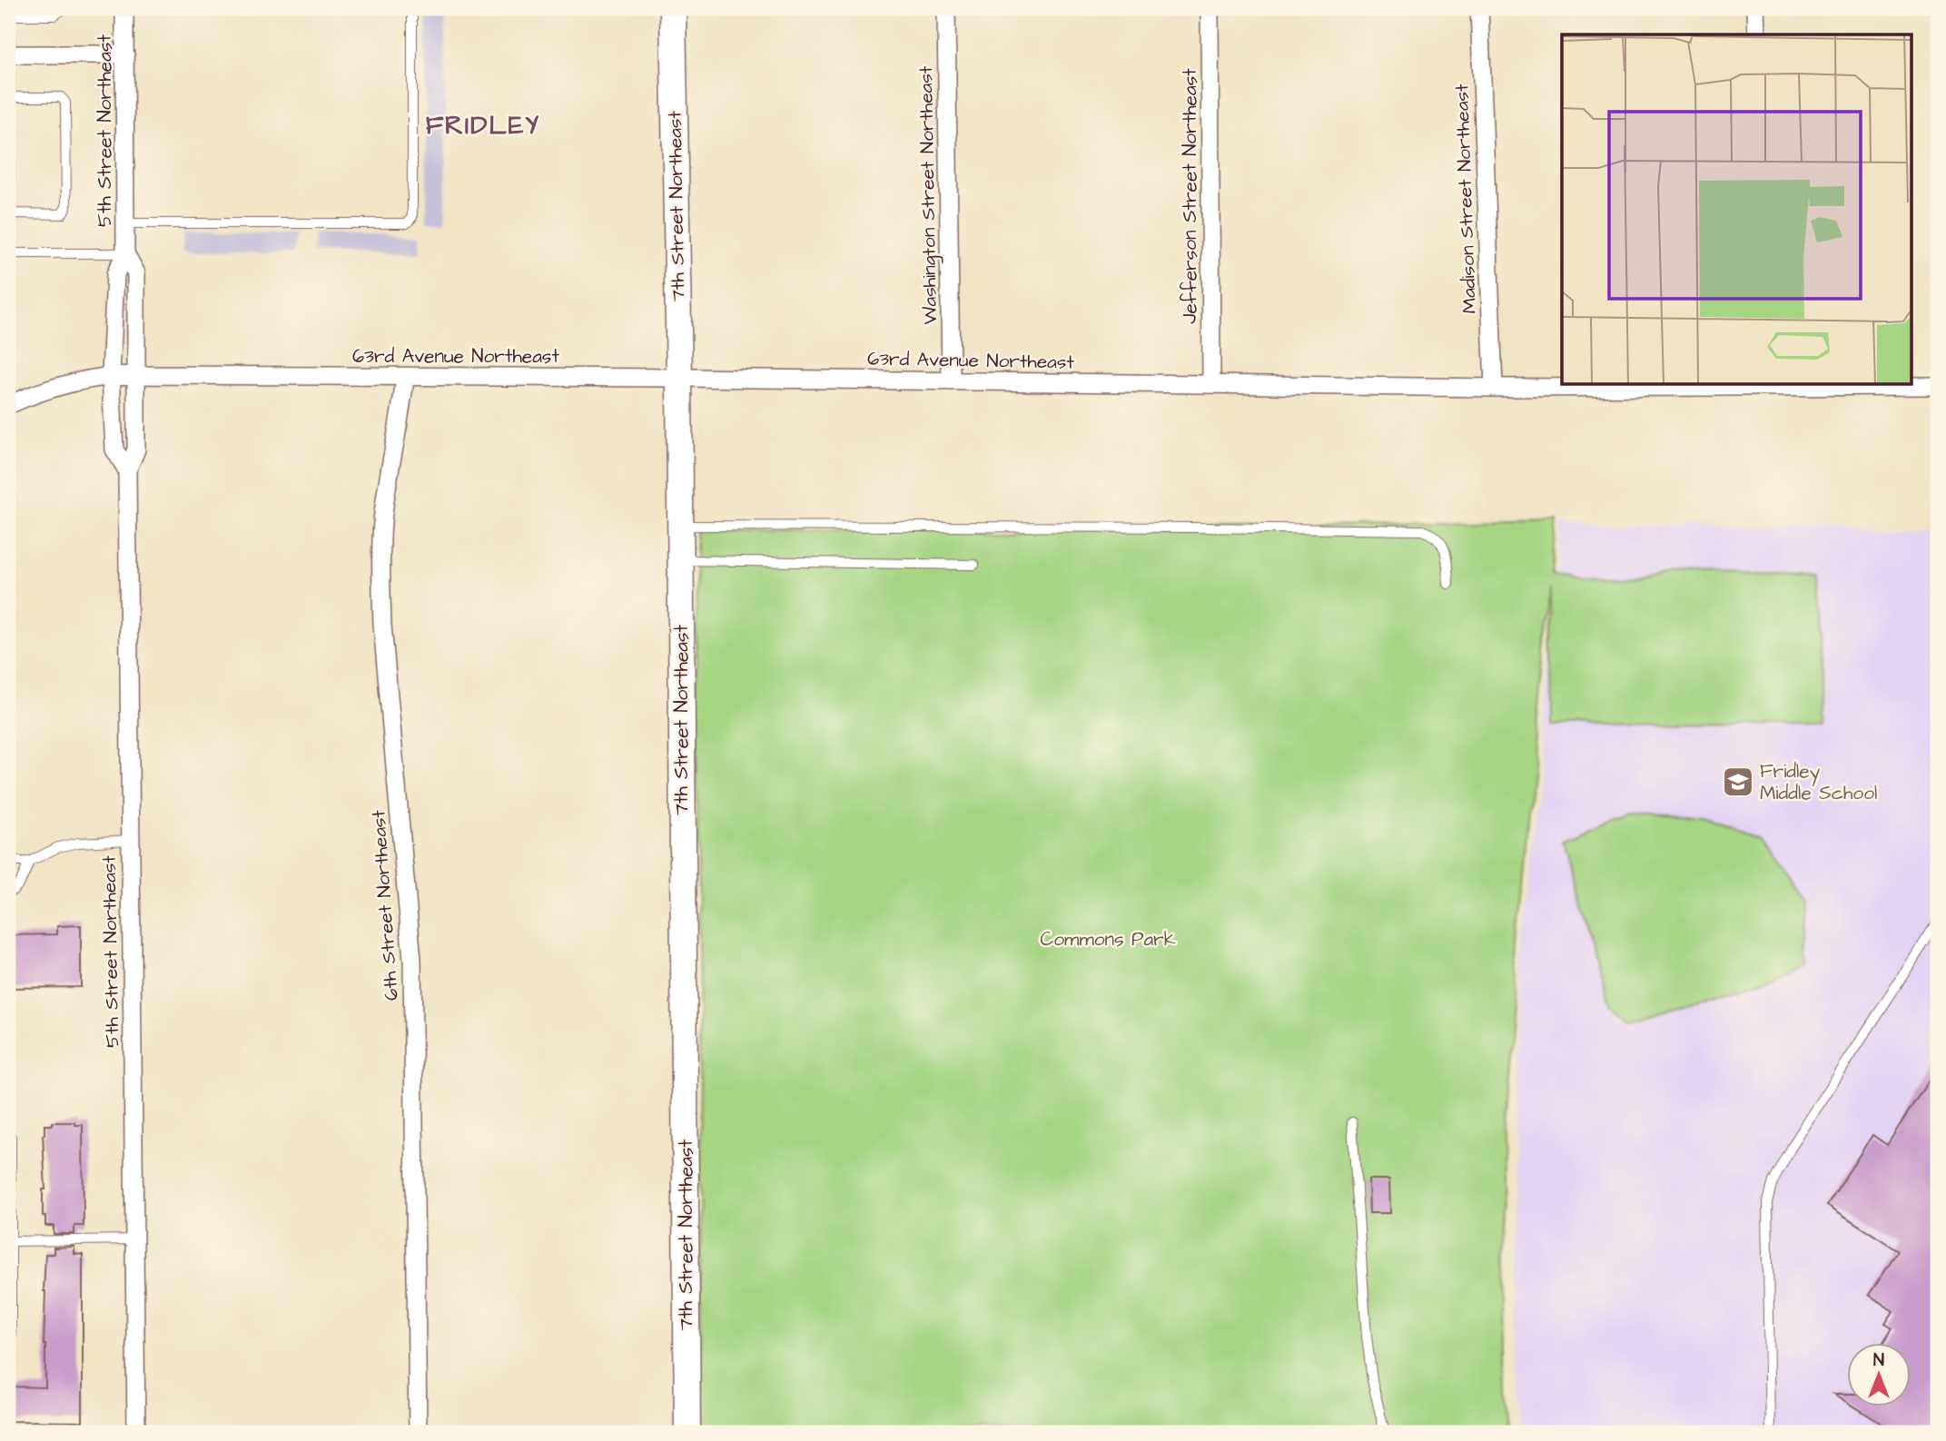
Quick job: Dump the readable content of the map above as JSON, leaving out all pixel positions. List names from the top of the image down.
{
  "streets": {
    "street": [
      "5th Street Northeast",
      "Washington Street Northeast",
      "Jefferson Street Northeast",
      "Madison Street Northeast",
      "7th Street Northeast",
      "63rd Avenue Northeast",
      "6th Street Northeast"
    ]
  },
  "crossings": [
    ["5th Street Northeast", "63rd Avenue Northeast"],
    ["Washington Street Northeast", "63rd Avenue Northeast"],
    ["Jefferson Street Northeast", "63rd Avenue Northeast"],
    ["Madison Street Northeast", "63rd Avenue Northeast"],
    ["7th Street Northeast", "63rd Avenue Northeast"],
    ["63rd Avenue Northeast", "6th Street Northeast"]
  ],
  "districts": ["FRIDLEY"],
  "parks": ["Commons Park"],
  "places": {
    "school or university": ["Fridley Middle School"]
  },
  "north": "top"
}
